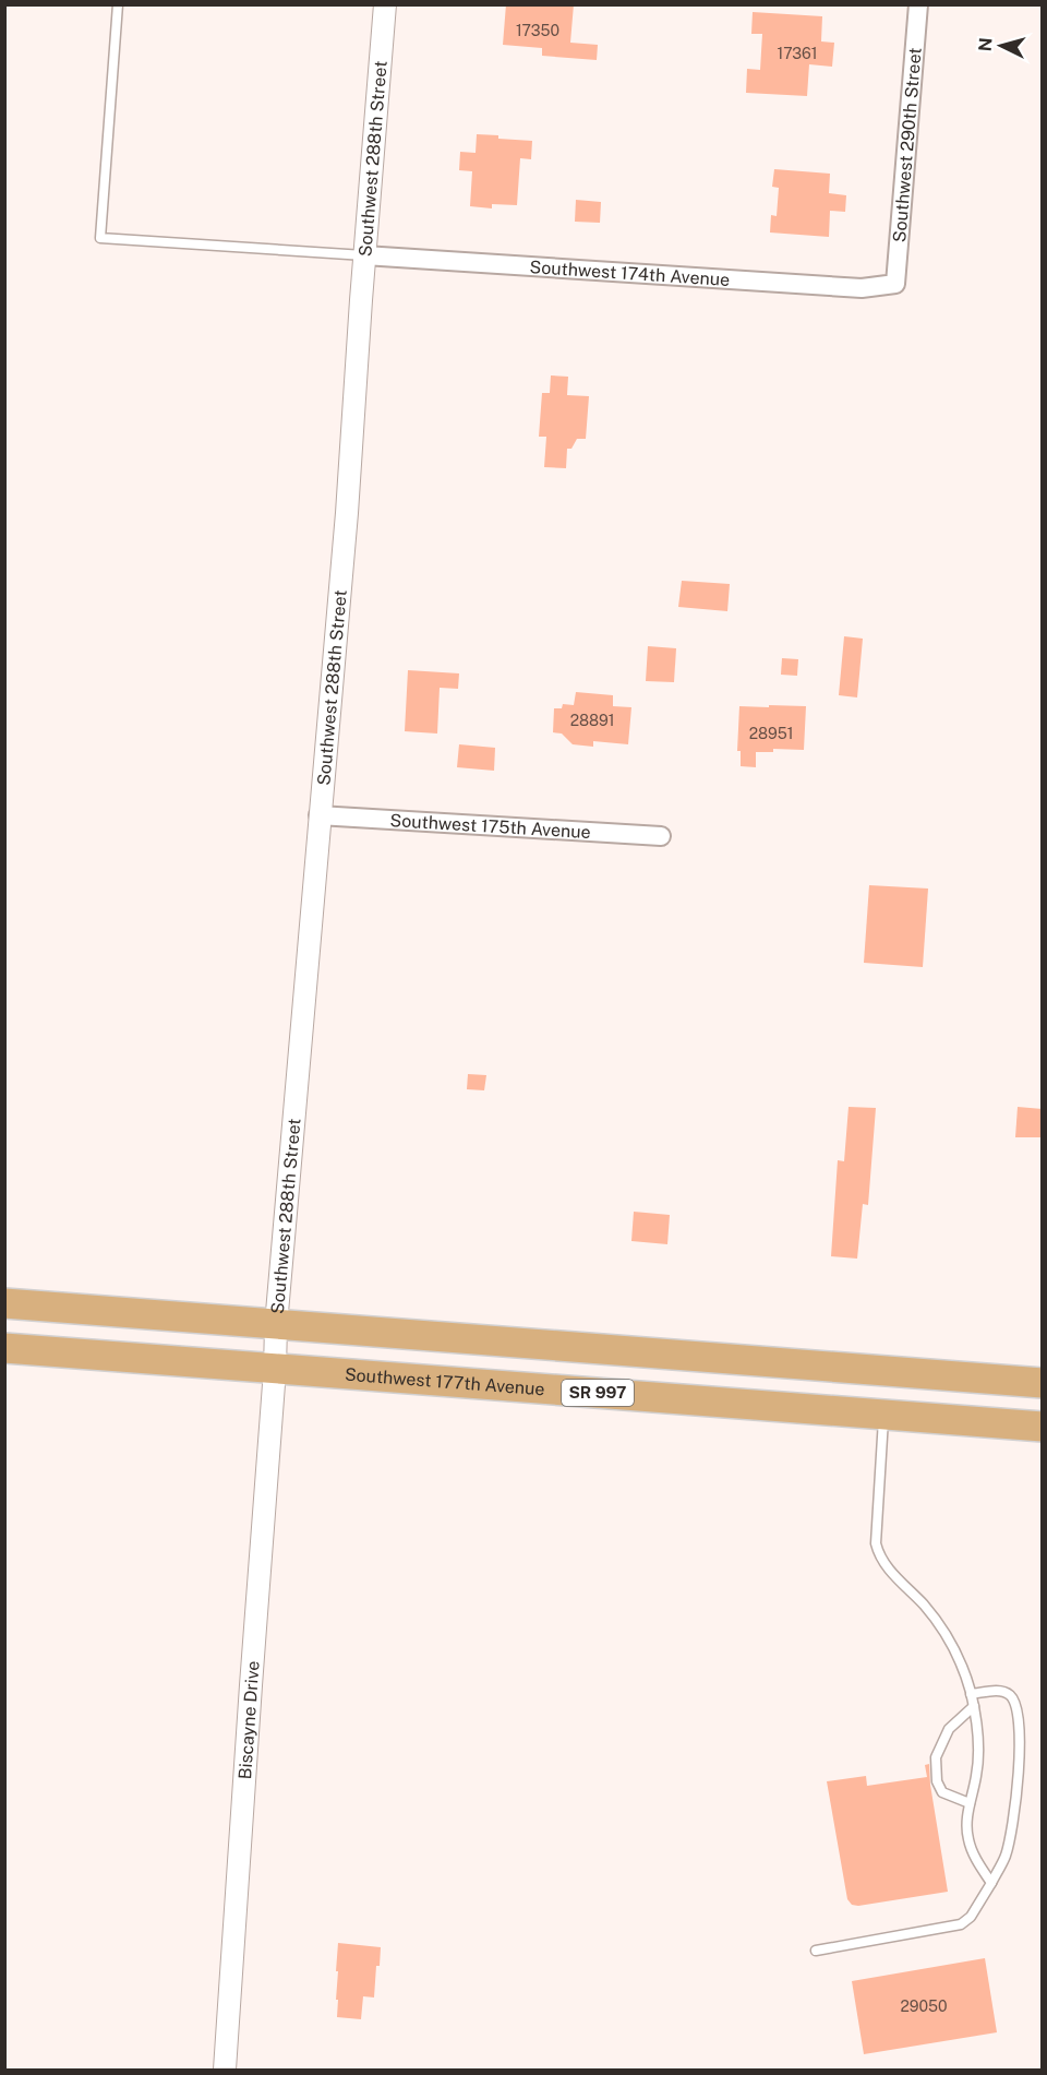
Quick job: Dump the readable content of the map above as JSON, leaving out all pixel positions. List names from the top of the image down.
{
  "streets": {
    "highway": ["Southwest 177th Avenue", "SR 997"],
    "street": [
      "Southwest 290th Street",
      "Southwest 288th Street",
      "Southwest 174th Avenue",
      "Southwest 175th Avenue",
      "Biscayne Drive"
    ]
  },
  "crossings": [
    ["Southwest 290th Street", "Southwest 174th Avenue"],
    ["Southwest 288th Street", "Southwest 174th Avenue"],
    ["Southwest 288th Street", "Southwest 175th Avenue"],
    ["Southwest 288th Street", "Southwest 177th Avenue"],
    ["Southwest 288th Street", "Biscayne Drive"],
    ["Southwest 177th Avenue", "Biscayne Drive"]
  ],
  "house_numbers": [
    "17350",
    "17361",
    "28891",
    "28951",
    "29050"
  ],
  "north": "left"
}
